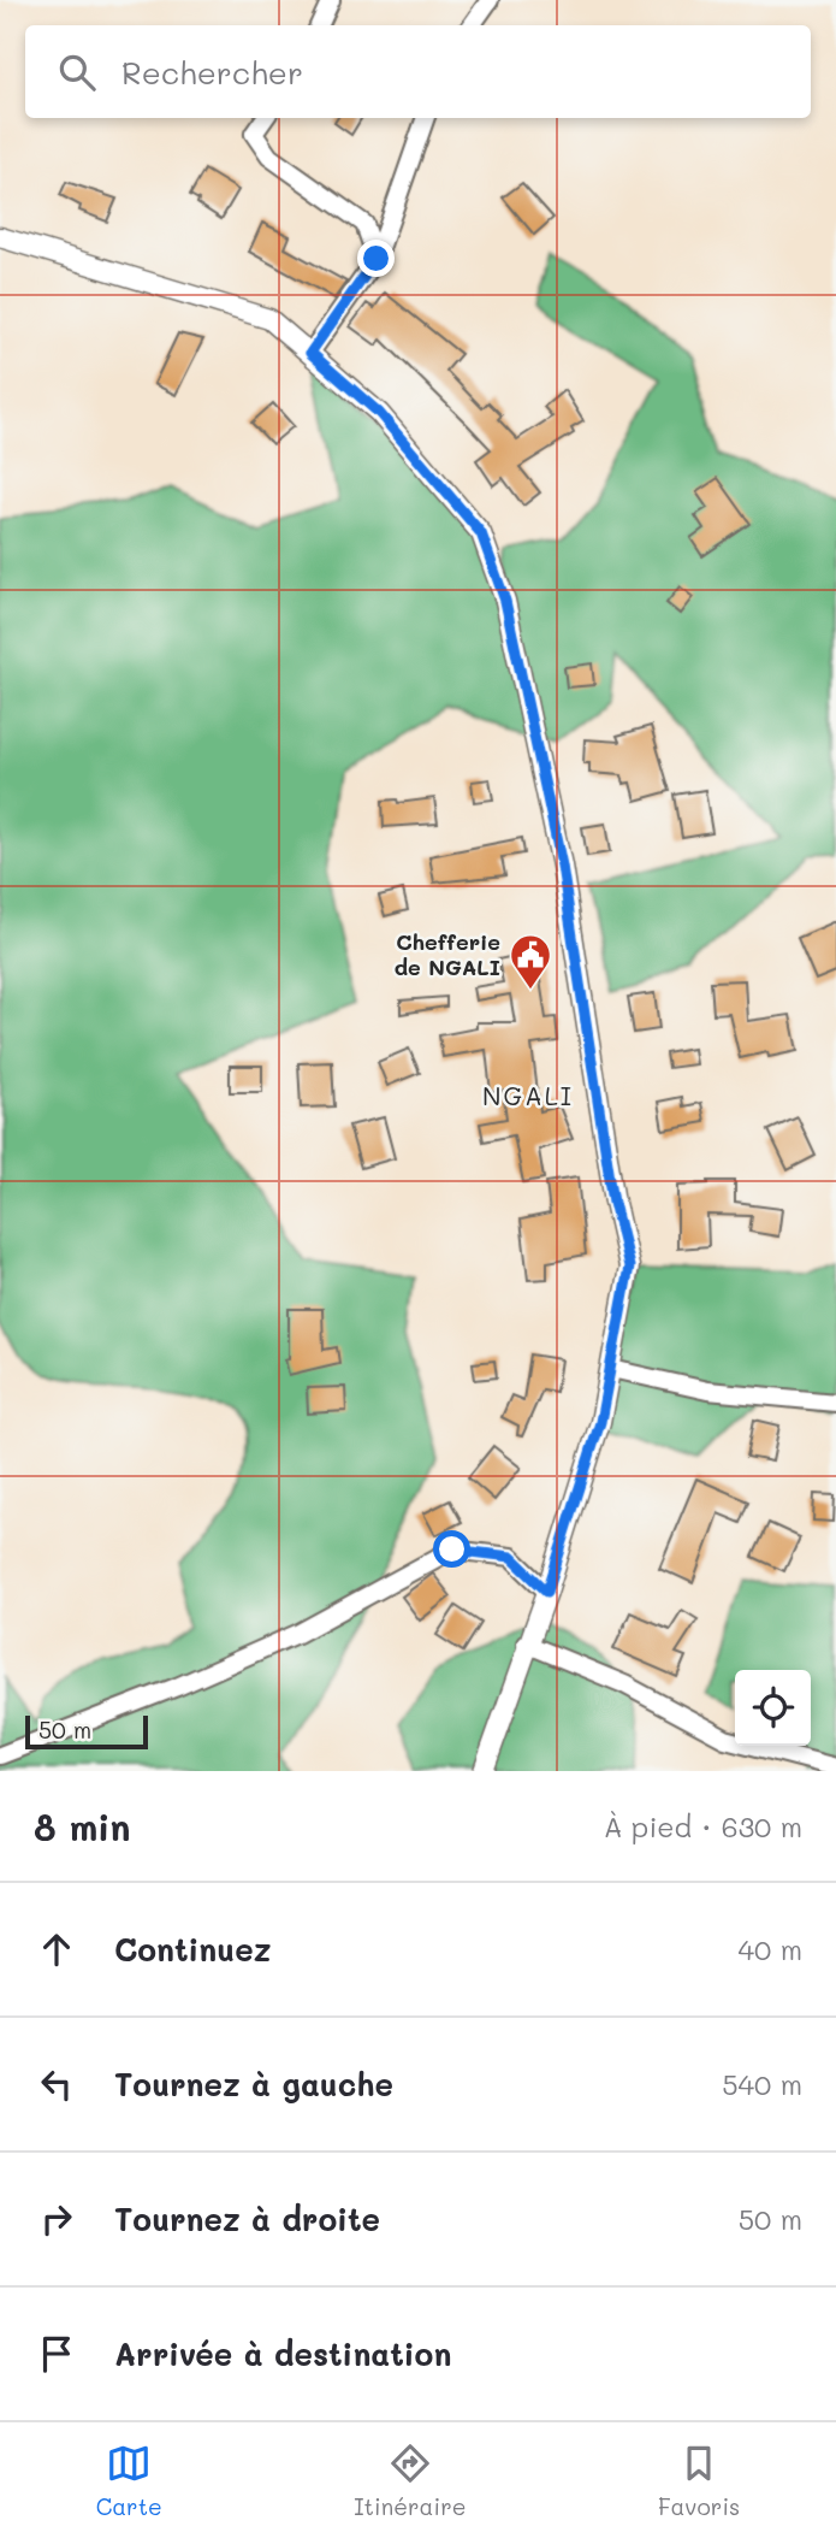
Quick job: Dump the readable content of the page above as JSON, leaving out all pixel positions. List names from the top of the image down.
{
  "districts": ["NGALI"],
  "places": {
    "public building": ["Chefferie de NGALI"]
  },
  "scale_bar": "50 m",
  "page": {
    "search": "Rechercher",
    "scale": "50 m",
    "heading": ["8 min", "À pied · 630 m"],
    "list": [
      ["Continuez", "40 m"],
      ["Tournez à gauche", "540 m"],
      ["Tournez à droite", "50 m"],
      "Arrivée à destination"
    ],
    "nav": ["Carte", "Itinéraire", "Favoris"]
  }
}
